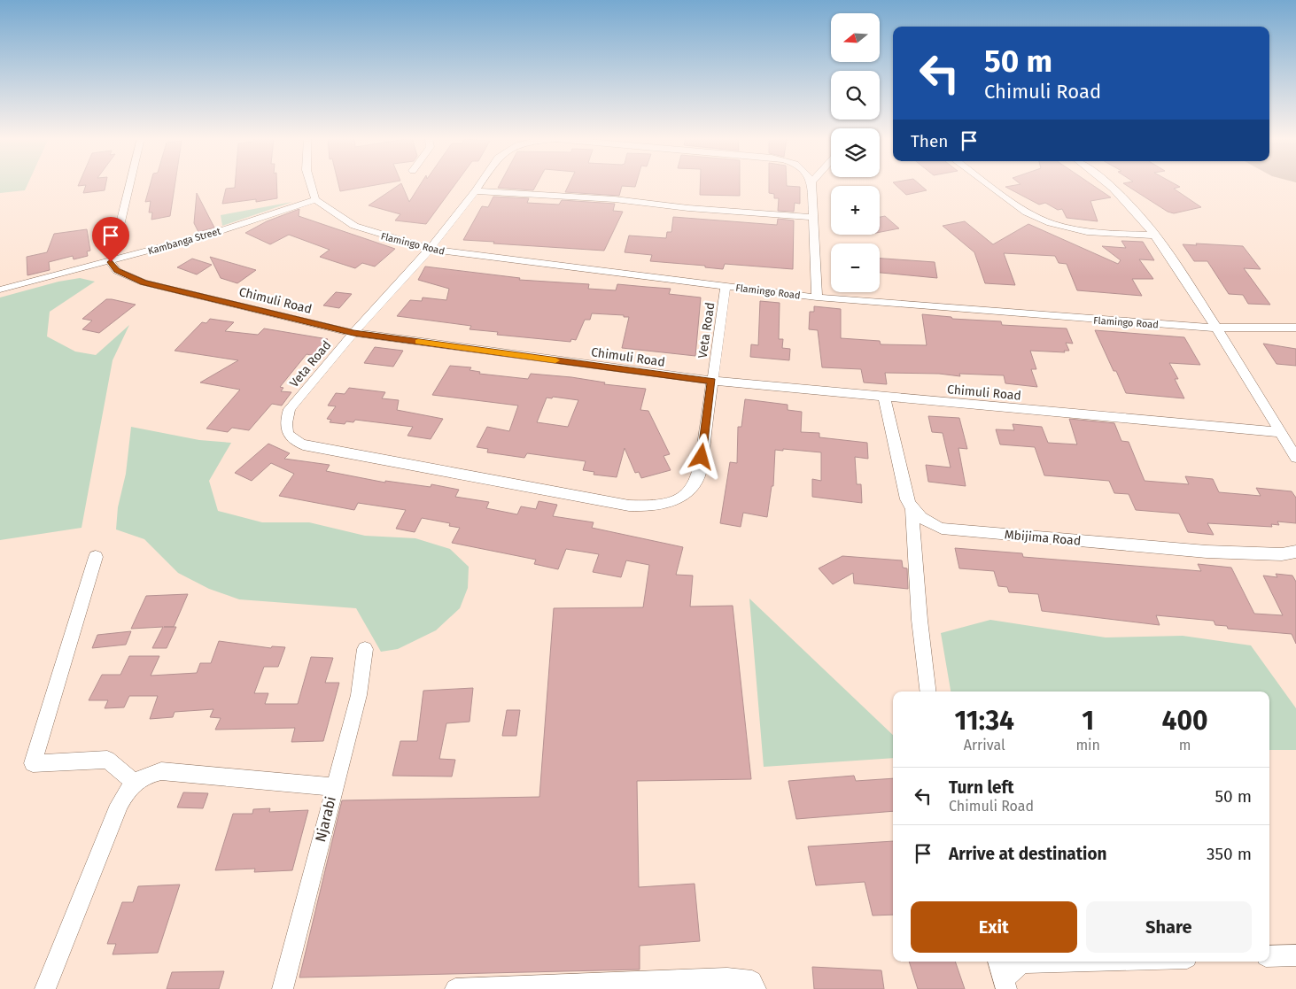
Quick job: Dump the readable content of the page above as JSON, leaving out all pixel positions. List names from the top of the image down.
{
  "streets": {
    "street": [
      "Kambanga Street",
      "Flamingo Road",
      "Chimuli Road",
      "Veta Road",
      "Mbijima Road",
      "Njarabi"
    ]
  },
  "crossings": [
    ["Kambanga Street", "Flamingo Road"],
    ["Kambanga Street", "Chimuli Road"],
    ["Flamingo Road", "Veta Road"],
    ["Chimuli Road", "Veta Road"]
  ],
  "north": "left",
  "page": {
    "map_buttons": ["+", "−"],
    "turn": ["50 m", "Chimuli Road"],
    "then": "Then",
    "eta": [
      "11:34",
      "Arrival",
      "1",
      "min",
      "400",
      "m"
    ],
    "list": [
      {
        "name": "Turn left",
        "note": "Chimuli Road",
        "value": "50 m"
      },
      {
        "name": "Arrive at destination",
        "value": "350 m"
      }
    ],
    "buttons": ["Exit", "Share"]
  }
}
